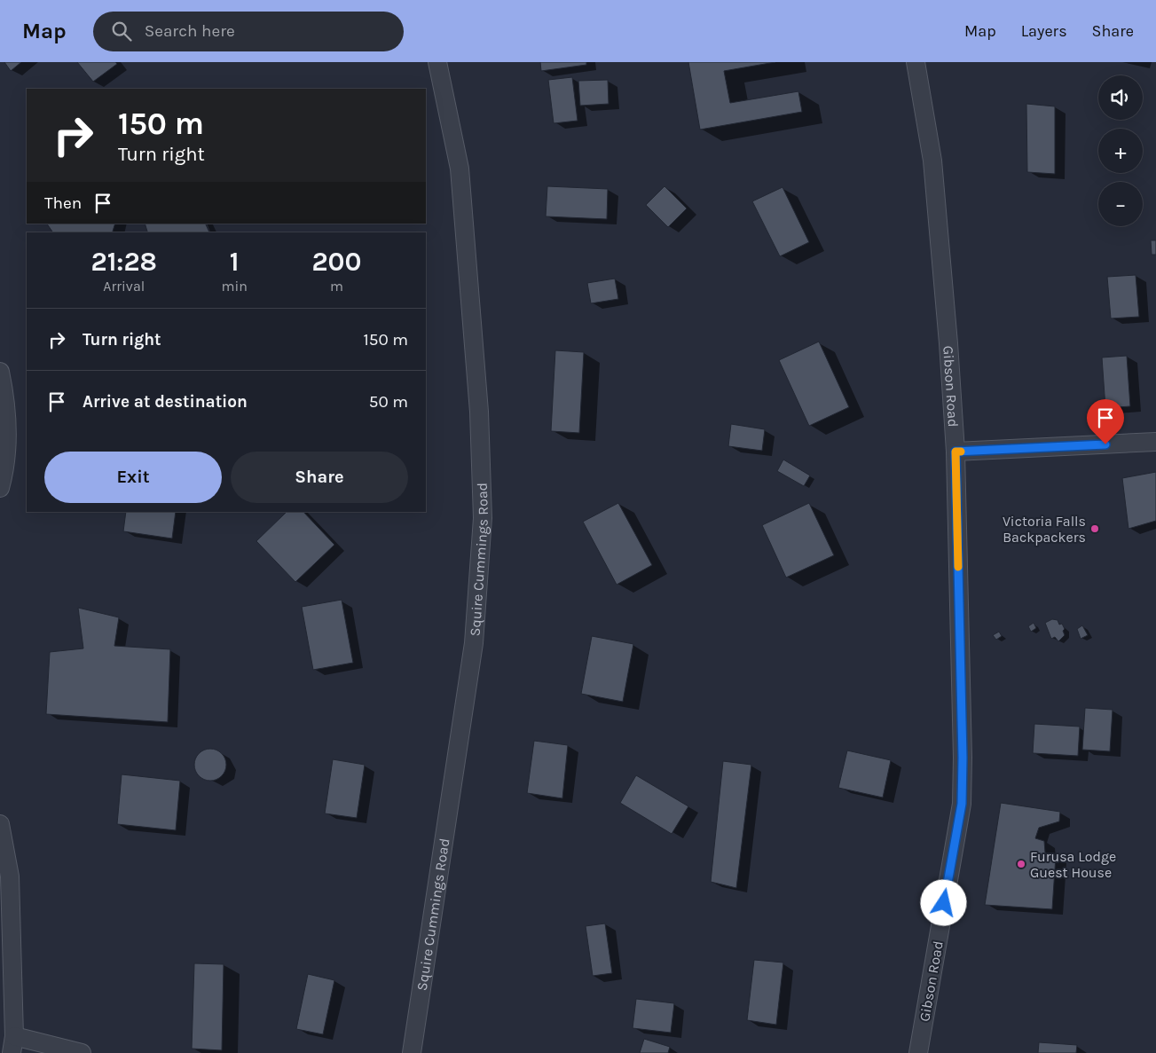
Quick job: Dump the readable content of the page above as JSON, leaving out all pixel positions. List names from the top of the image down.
{
  "streets": {
    "street": ["Gibson Road", "Squire Cummings Road"]
  },
  "places": ["Victoria Falls Backpackers", "Furusa Lodge Guest House"],
  "page": {
    "header": "Map",
    "search": "Search here",
    "nav": ["Map", "Layers", "Share"],
    "map_buttons": ["+", "−"],
    "turn": ["150 m", "Turn right"],
    "then": "Then",
    "eta": [
      "21:28",
      "Arrival",
      "1",
      "min",
      "200",
      "m"
    ],
    "list": [
      {
        "name": "Turn right",
        "value": "150 m"
      },
      {
        "name": "Arrive at destination",
        "value": "50 m"
      }
    ],
    "buttons": ["Exit", "Share"]
  }
}
